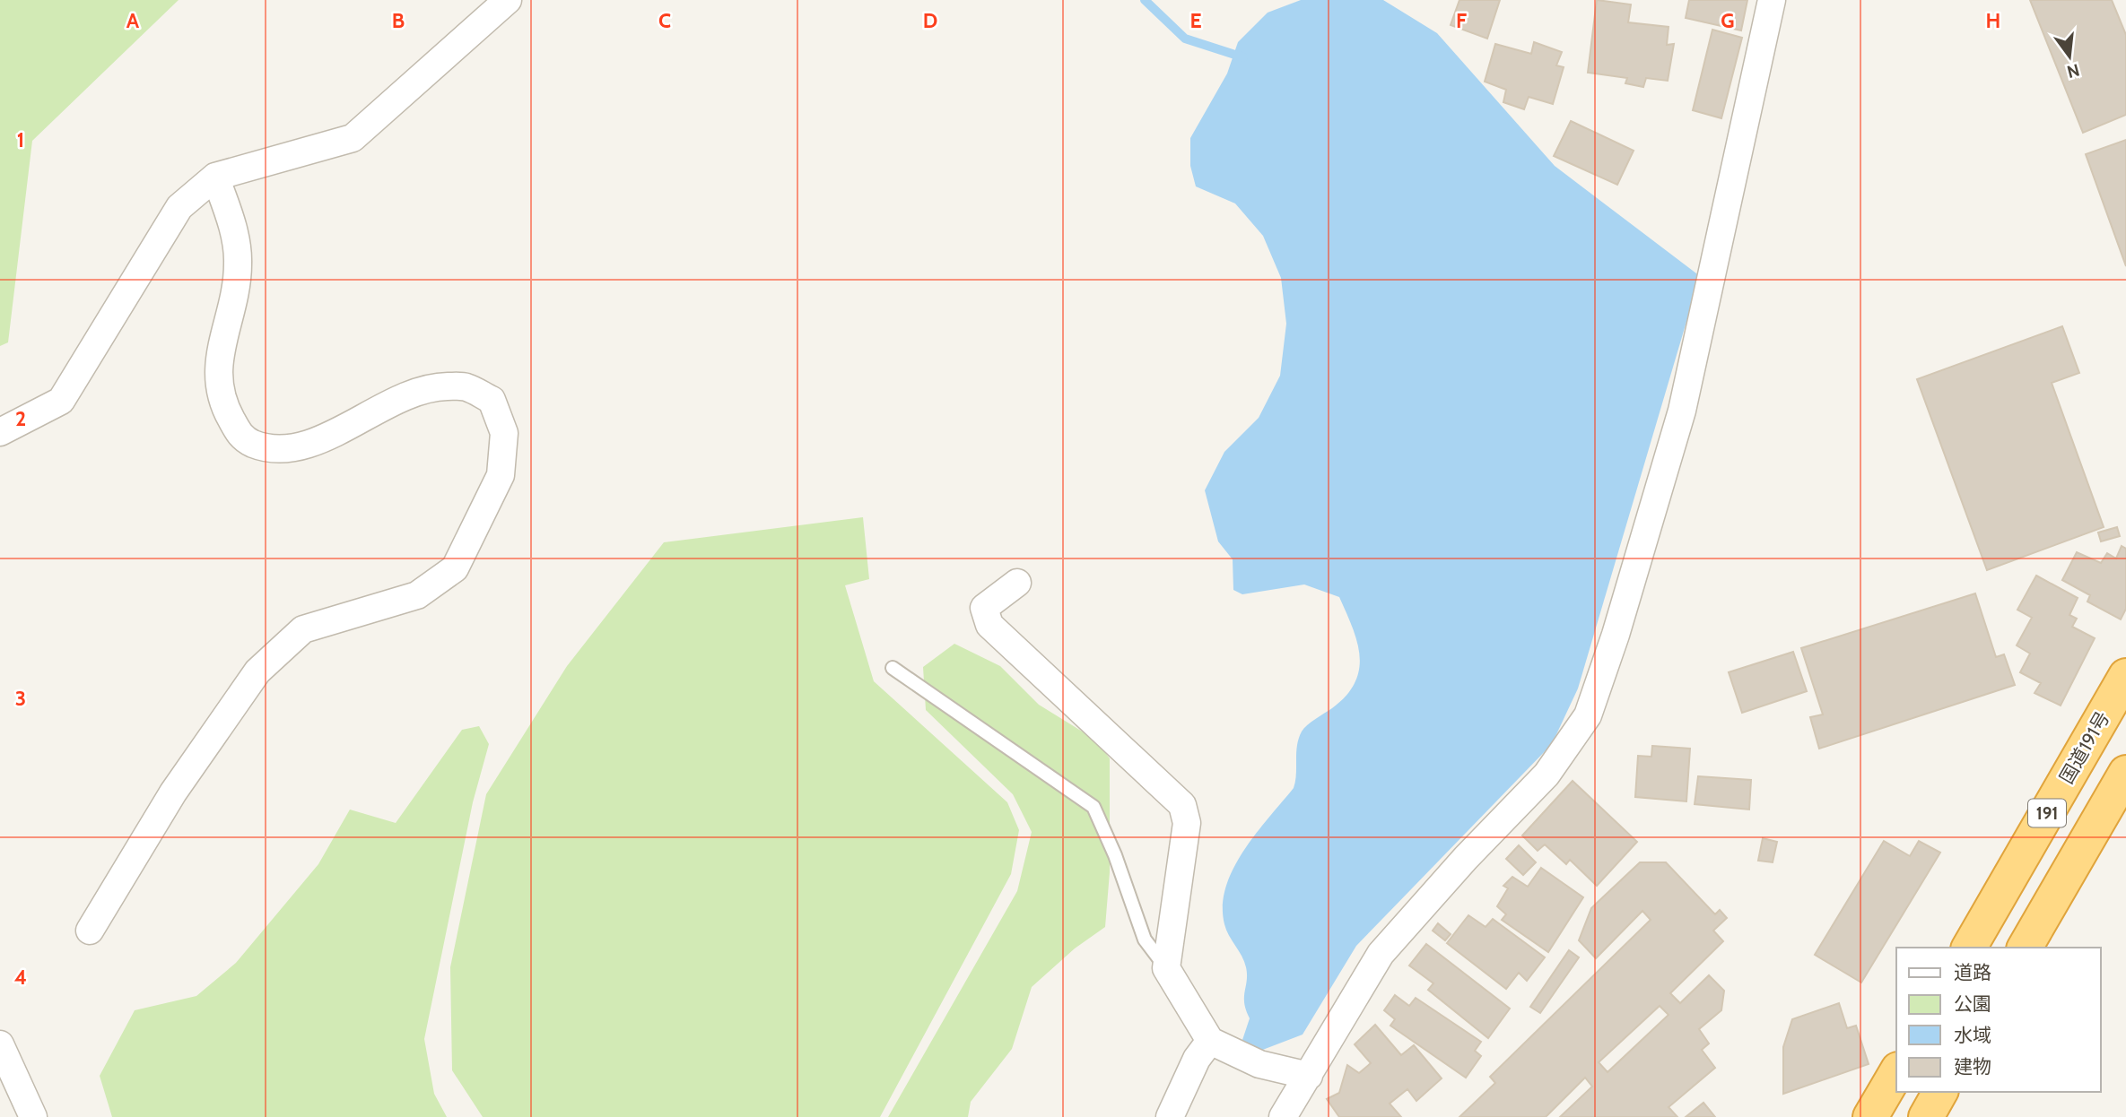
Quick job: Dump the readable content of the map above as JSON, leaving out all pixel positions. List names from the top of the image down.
{
  "streets": {
    "highway": ["国道191号", "191"]
  },
  "legend": [
    "道路",
    "公園",
    "水域",
    "建物"
  ],
  "north": "bottom",
  "grid": {
    "columns": [
      "A",
      "B",
      "C",
      "D",
      "E",
      "F",
      "G",
      "H"
    ],
    "rows": [
      "1",
      "2",
      "3",
      "4"
    ]
  }
}
